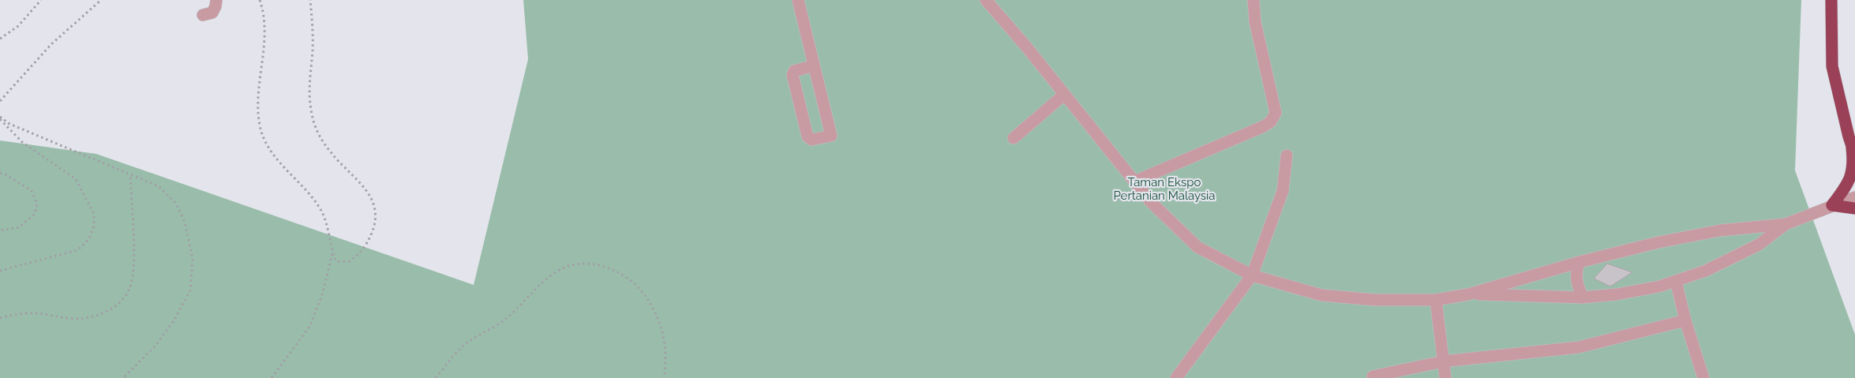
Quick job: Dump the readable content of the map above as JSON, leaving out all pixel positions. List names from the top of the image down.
{
  "parks": ["Taman Ekspo Pertanian Malaysia"]
}
